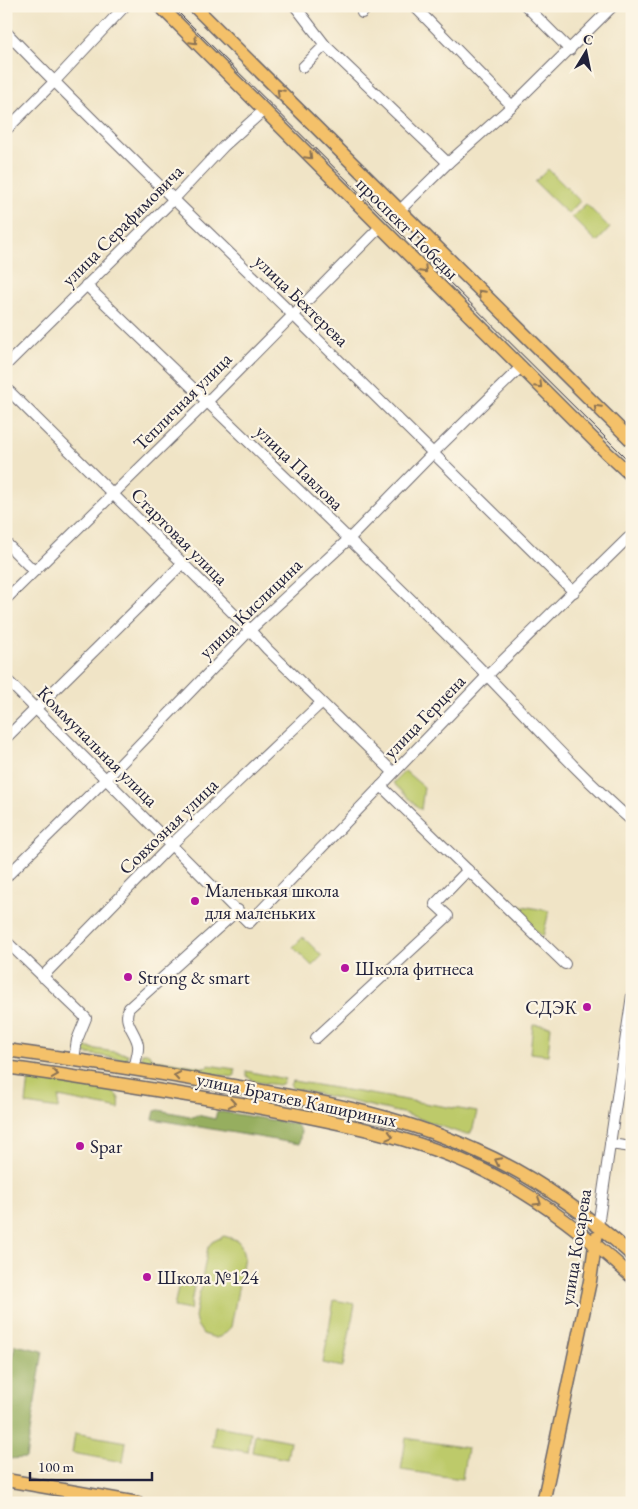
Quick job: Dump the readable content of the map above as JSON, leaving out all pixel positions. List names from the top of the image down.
{
  "streets": {
    "main road": ["проспект Победы", "улица Братьев Кашириных", "улица Косарева"],
    "street": [
      "улица Серафимовича",
      "улица Бехтерева",
      "Тепличная улица",
      "улица Павлова",
      "Стартовая улица",
      "улица Кислицина",
      "улица Герцена",
      "Коммунальная улица",
      "Совхозная улица"
    ]
  },
  "crossings": [
    ["улица Серафимовича", "проспект Победы"],
    ["улица Серафимовича", "улица Бехтерева"],
    ["улица Серафимовича", "улица Павлова"],
    ["проспект Победы", "Тепличная улица"],
    ["проспект Победы", "улица Кислицина"],
    ["улица Бехтерева", "Тепличная улица"],
    ["улица Бехтерева", "улица Кислицина"],
    ["улица Бехтерева", "улица Герцена"],
    ["Тепличная улица", "улица Павлова"],
    ["Тепличная улица", "Стартовая улица"],
    ["улица Павлова", "улица Кислицина"],
    ["улица Павлова", "улица Герцена"],
    ["Стартовая улица", "улица Кислицина"],
    ["Стартовая улица", "улица Герцена"],
    ["Стартовая улица", "Совхозная улица"],
    ["улица Кислицина", "Коммунальная улица"],
    ["улица Герцена", "Коммунальная улица"],
    ["Коммунальная улица", "Совхозная улица"],
    ["улица Братьев Кашириных", "улица Косарева"]
  ],
  "places": [
    "Маленькая школа для маленьких",
    "Школа фитнеса",
    "Strong & smart",
    "СДЭК",
    "Spar",
    "Школа №124"
  ],
  "scale_bar": "100 m",
  "north": "top"
}
